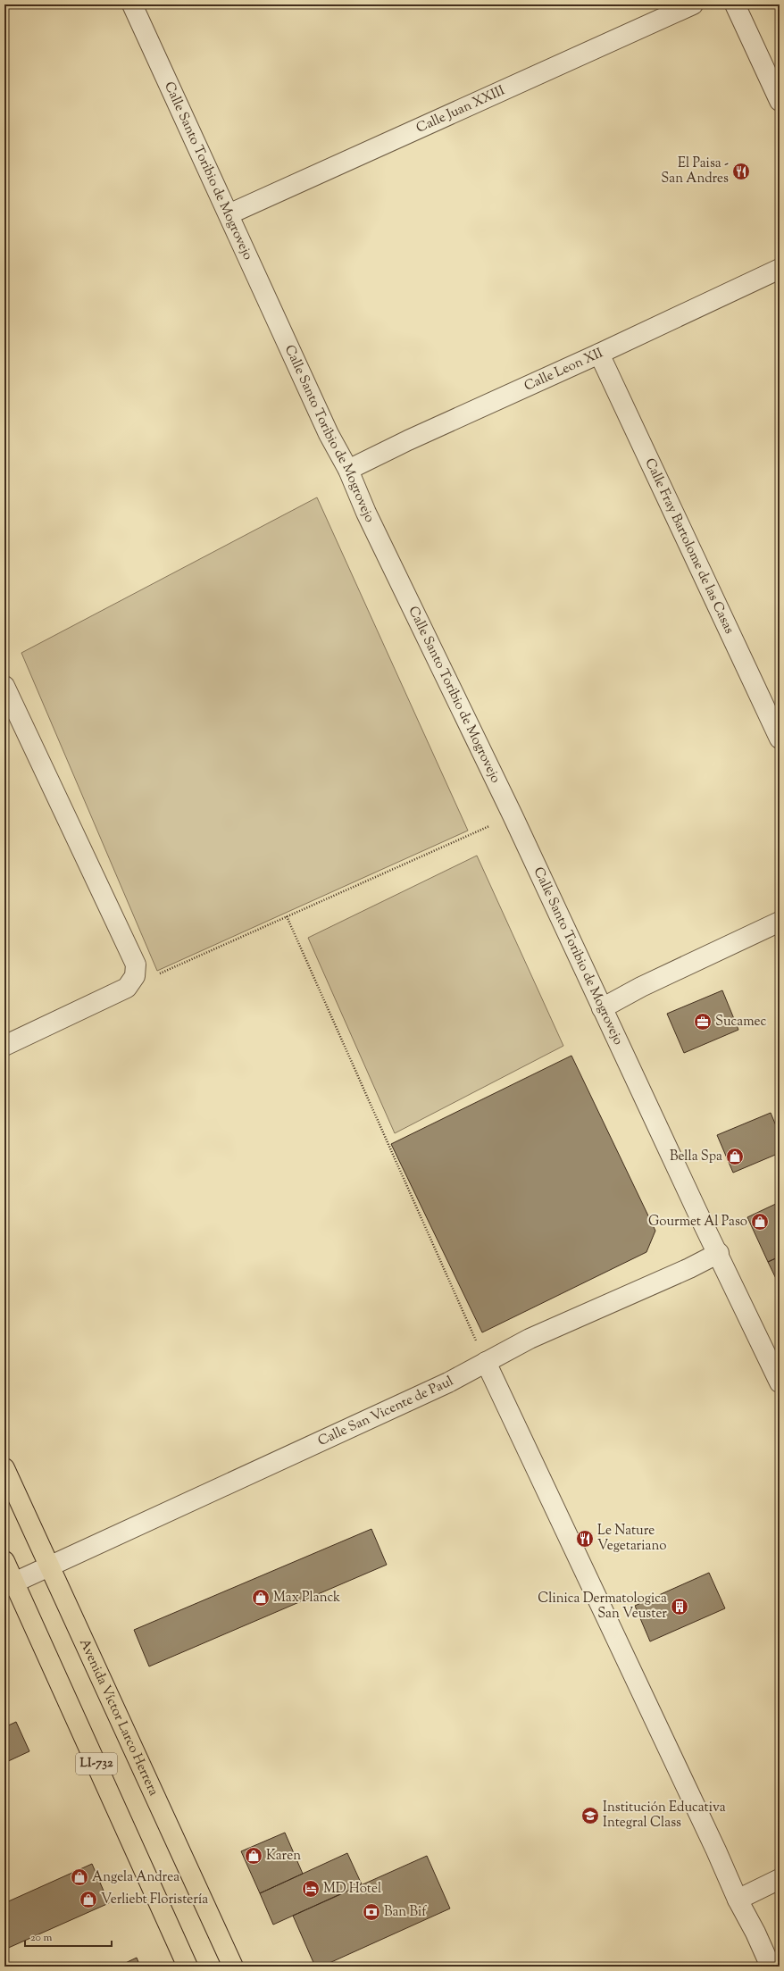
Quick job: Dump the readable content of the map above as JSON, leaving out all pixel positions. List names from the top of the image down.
{
  "streets": {
    "main road": ["Avenida Víctor Larco Herrera", "LI-732"],
    "street": [
      "Calle Juan XXIII",
      "Calle Santo Toribio de Mogrovejo",
      "Calle Leon XII",
      "Calle Fray Bartolome de las Casas",
      "Calle San Vicente de Paul"
    ]
  },
  "crossings": [
    ["Calle Juan XXIII", "Calle Santo Toribio de Mogrovejo"],
    ["Calle Santo Toribio de Mogrovejo", "Calle Leon XII"],
    ["Calle Santo Toribio de Mogrovejo", "Calle San Vicente de Paul"],
    ["Calle Leon XII", "Calle Fray Bartolome de las Casas"],
    ["Calle San Vicente de Paul", "Avenida Víctor Larco Herrera"],
    ["Calle San Vicente de Paul", "LI-732"]
  ],
  "places": {
    "restaurant": ["El Paisa - San Andres", "Le Nature Vegetariano"],
    "office": ["Sucamec"],
    "shop": [
      "Bella Spa",
      "Gourmet Al Paso",
      "Max Planck",
      "Karen",
      "Angela Andrea",
      "Verliebt Floristería"
    ],
    "building": ["Clinica Dermatologica San Veuster"],
    "school or university": ["Institución Educativa Integral Class"],
    "hotel": ["MD Hotel"],
    "bank": ["Ban Bif"]
  },
  "scale_bar": "20 m"
}
